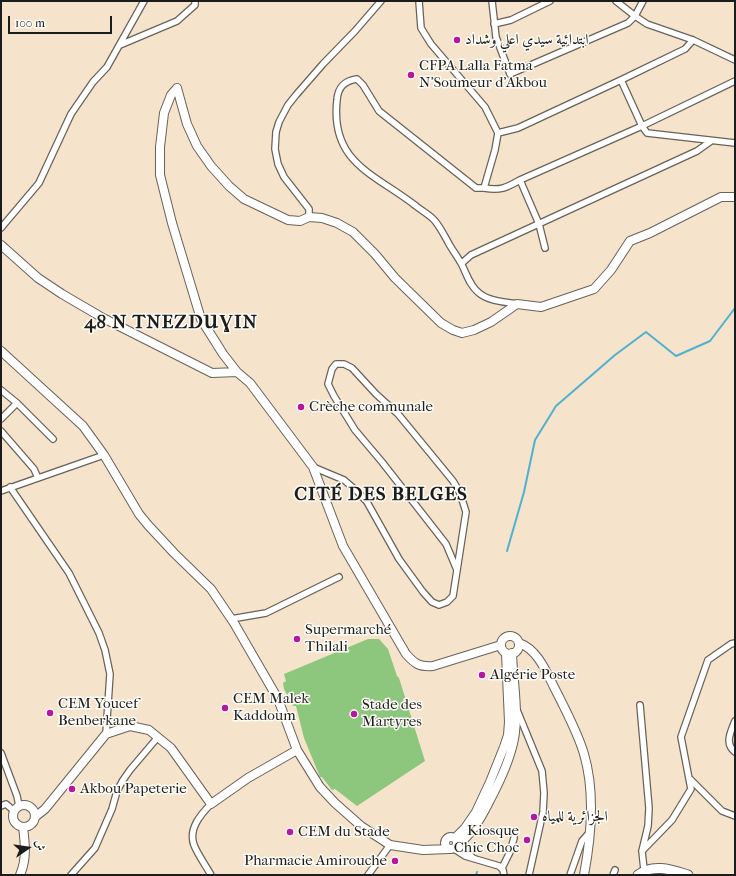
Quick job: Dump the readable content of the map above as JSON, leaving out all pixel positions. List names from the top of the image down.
{
  "districts": ["48 N TNEZDUƔIN", "CITÉ DES BELGES"],
  "places": [
    "ابتدائية سيدي اعلي وشداد",
    "CFPA Lalla Fatma N'Soumeur d'Akbou",
    "Crèche communale",
    "Supermarché Thilali",
    "Algérie Poste",
    "CEM Malek Kaddoum",
    "CEM Youcef Benberkane",
    "Stade des Martyres",
    "Akbou Papeterie",
    "الجزائرية للمياه",
    "CEM du Stade",
    "Kiosque Chic Choc",
    "Pharmacie Amirouche"
  ],
  "scale_bar": "100 m",
  "north": "right"
}
